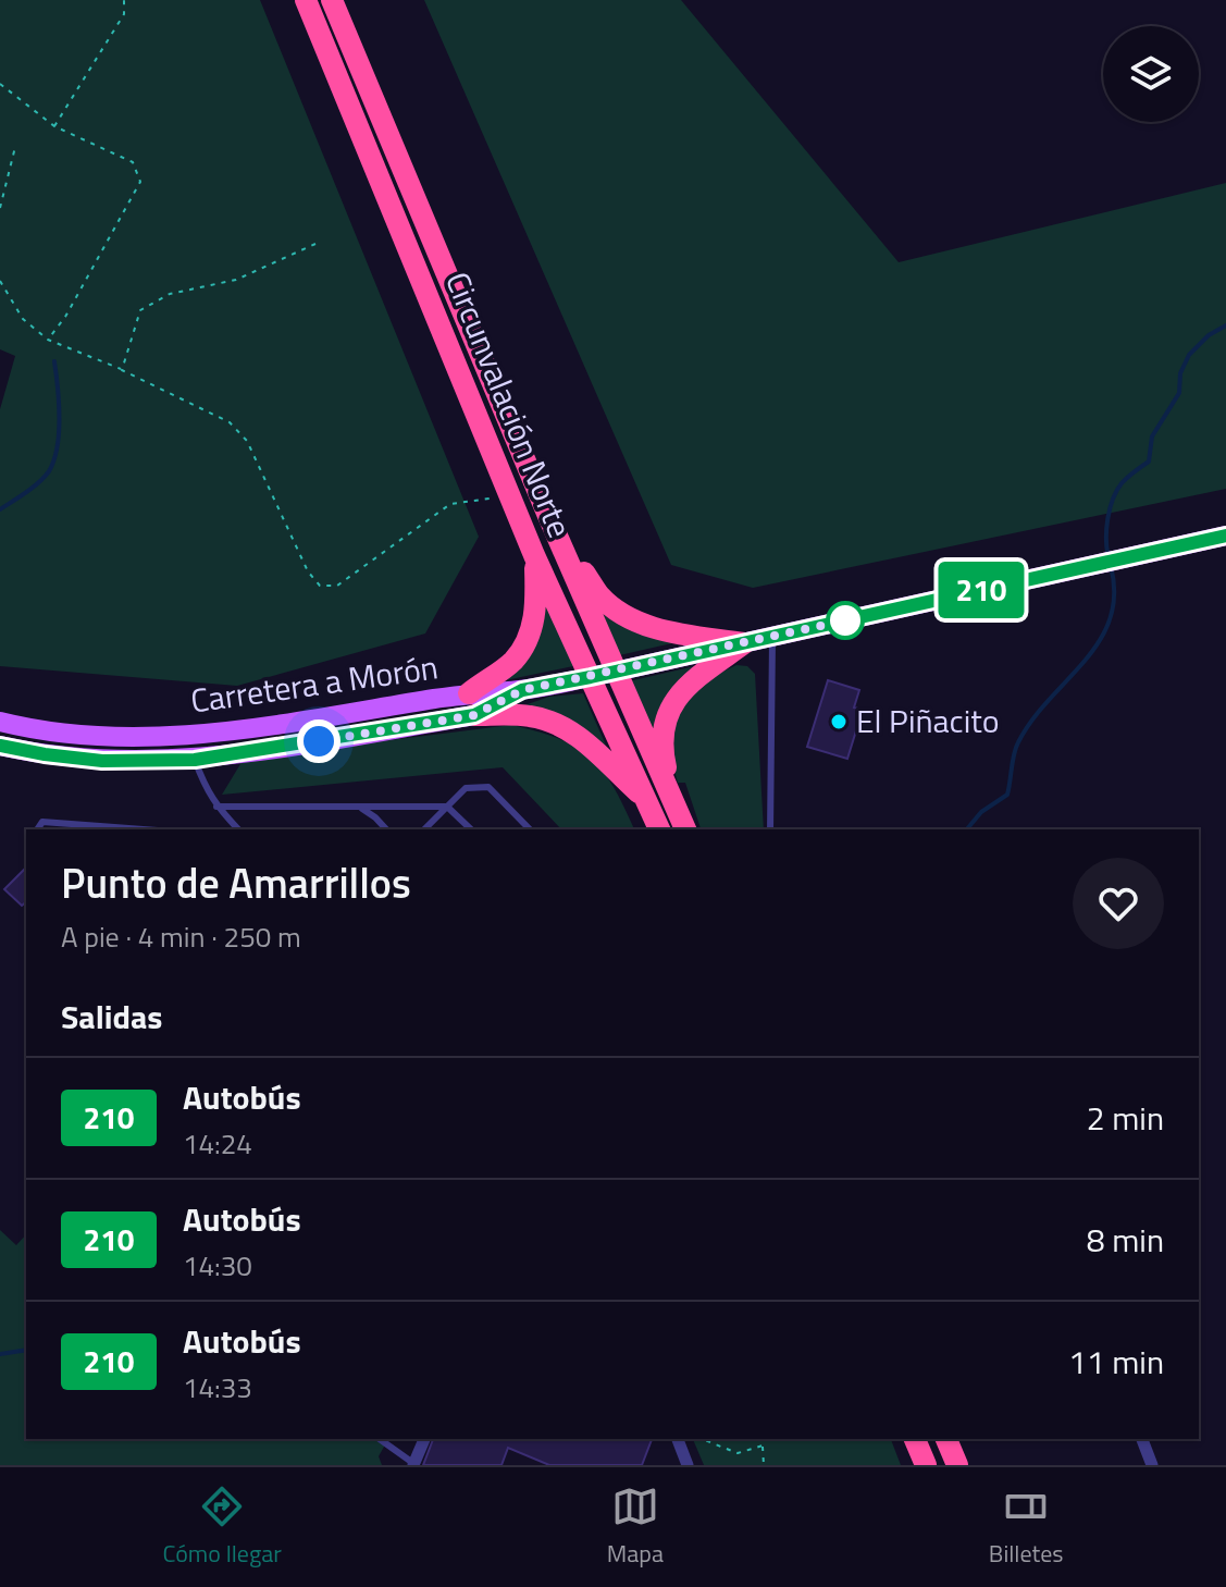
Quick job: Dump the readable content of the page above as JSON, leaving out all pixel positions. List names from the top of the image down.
{
  "streets": {
    "highway": ["Circunvalación Norte"],
    "main road": ["Carretera a Morón"]
  },
  "crossings": [
    ["Circunvalación Norte", "Carretera a Morón"]
  ],
  "places": ["El Piñacito"],
  "lines": ["bus line 210"],
  "page": {
    "on_map": "210",
    "heading": [
      ["Punto de Amarrillos", "A pie · 4 min · 250 m"],
      "Salidas"
    ],
    "list": [
      {
        "mark": "210",
        "name": "Autobús",
        "note": "14:24",
        "value": "2 min"
      },
      {
        "mark": "210",
        "name": "Autobús",
        "note": "14:30",
        "value": "8 min"
      },
      {
        "mark": "210",
        "name": "Autobús",
        "note": "14:33",
        "value": "11 min"
      }
    ],
    "tabs": ["Cómo llegar", "Mapa", "Billetes"]
  }
}
